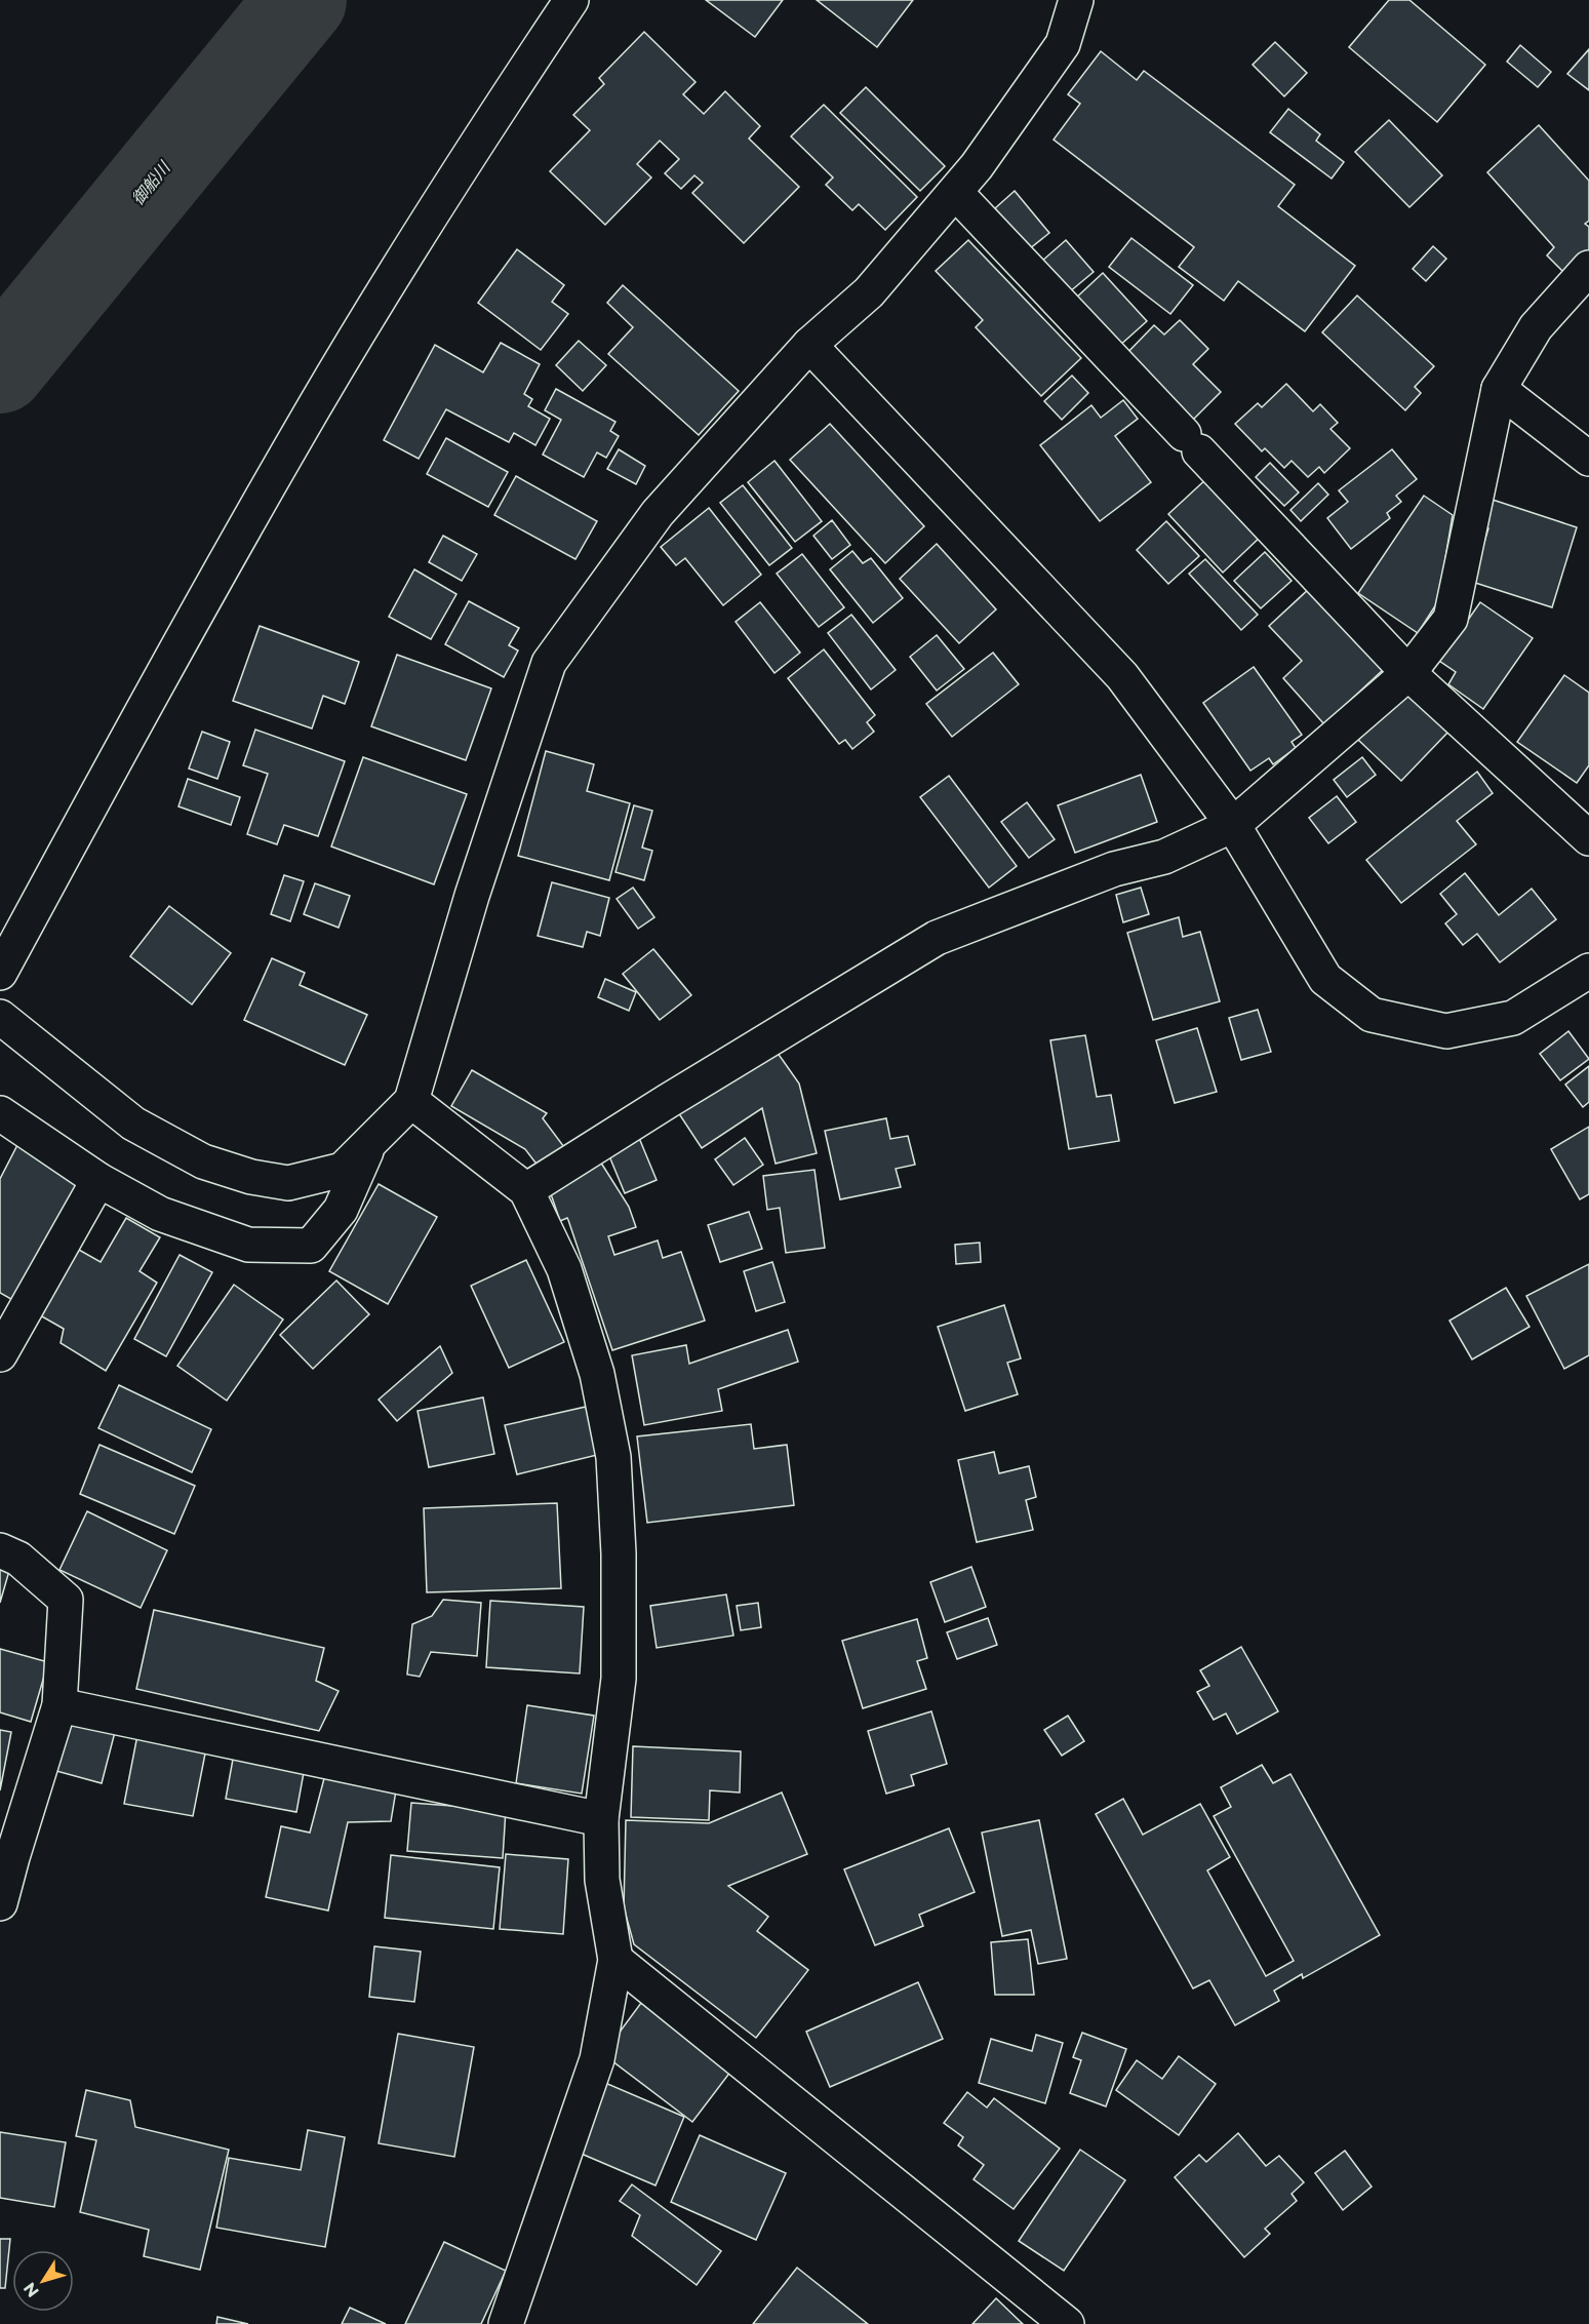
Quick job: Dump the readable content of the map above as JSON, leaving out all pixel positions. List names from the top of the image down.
{
  "water": ["御船川"],
  "north": "bottom left"
}
